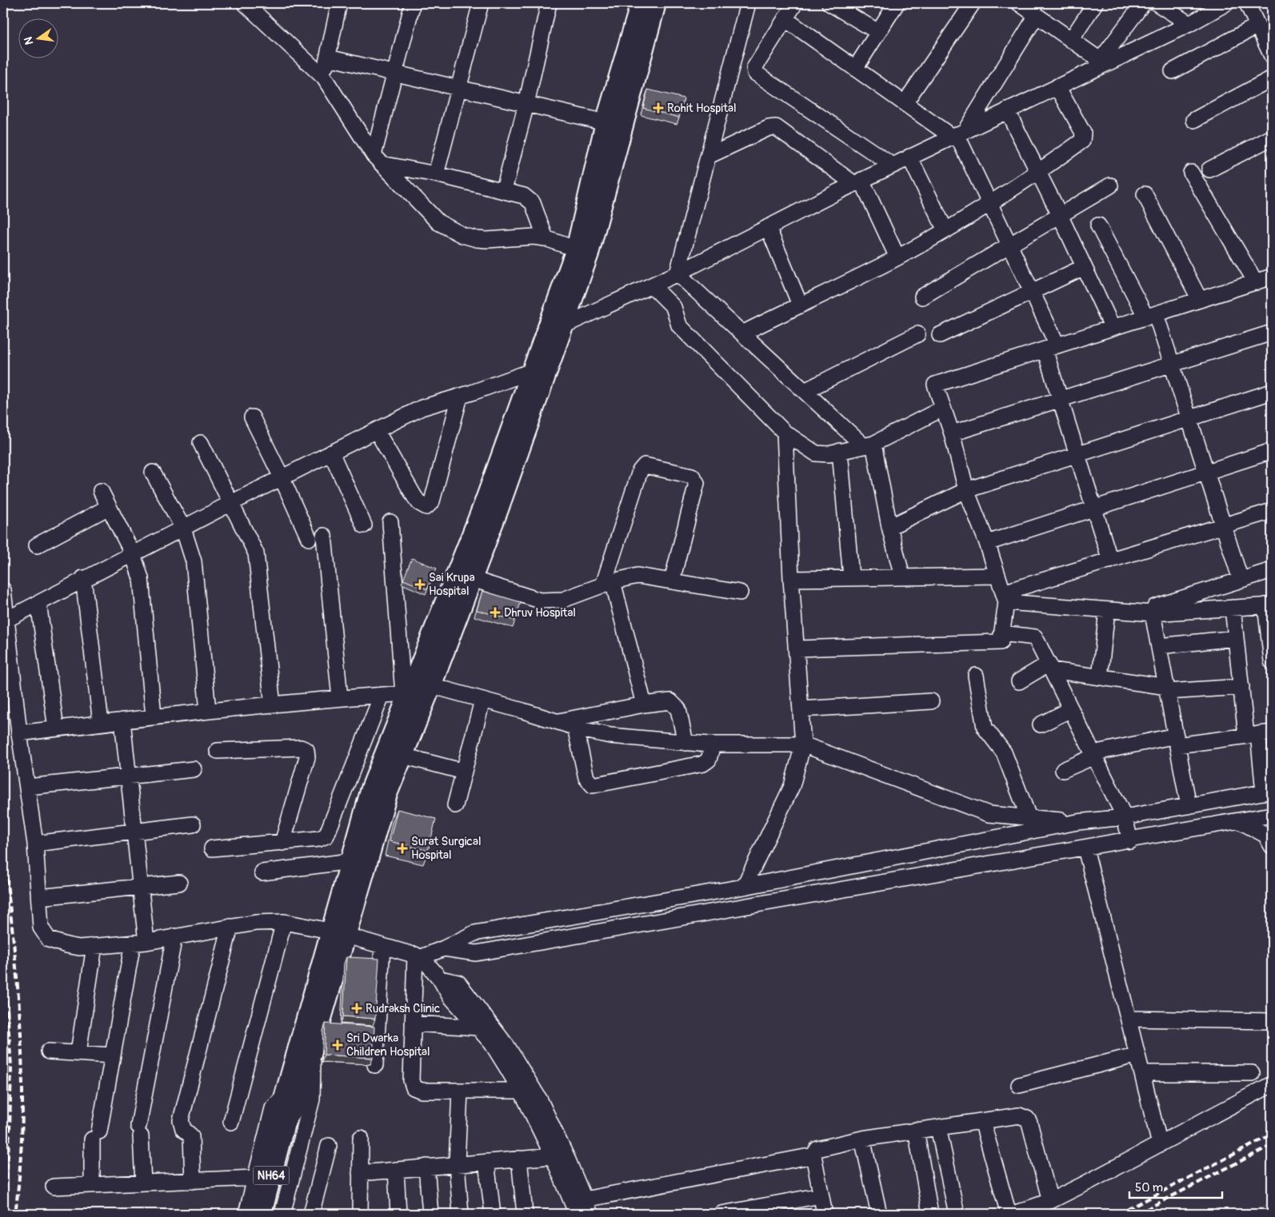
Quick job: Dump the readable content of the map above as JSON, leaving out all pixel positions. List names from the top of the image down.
{
  "streets": {
    "main road": ["NH64"]
  },
  "places": {
    "health": [
      "Rohit Hospital",
      "Sai Krupa Hospital",
      "Dhruv Hospital",
      "Surat Surgical Hospital",
      "Rudraksh Clinic",
      "Sri Dwarka Children Hospital"
    ]
  },
  "scale_bar": "50 m",
  "north": "left"
}
